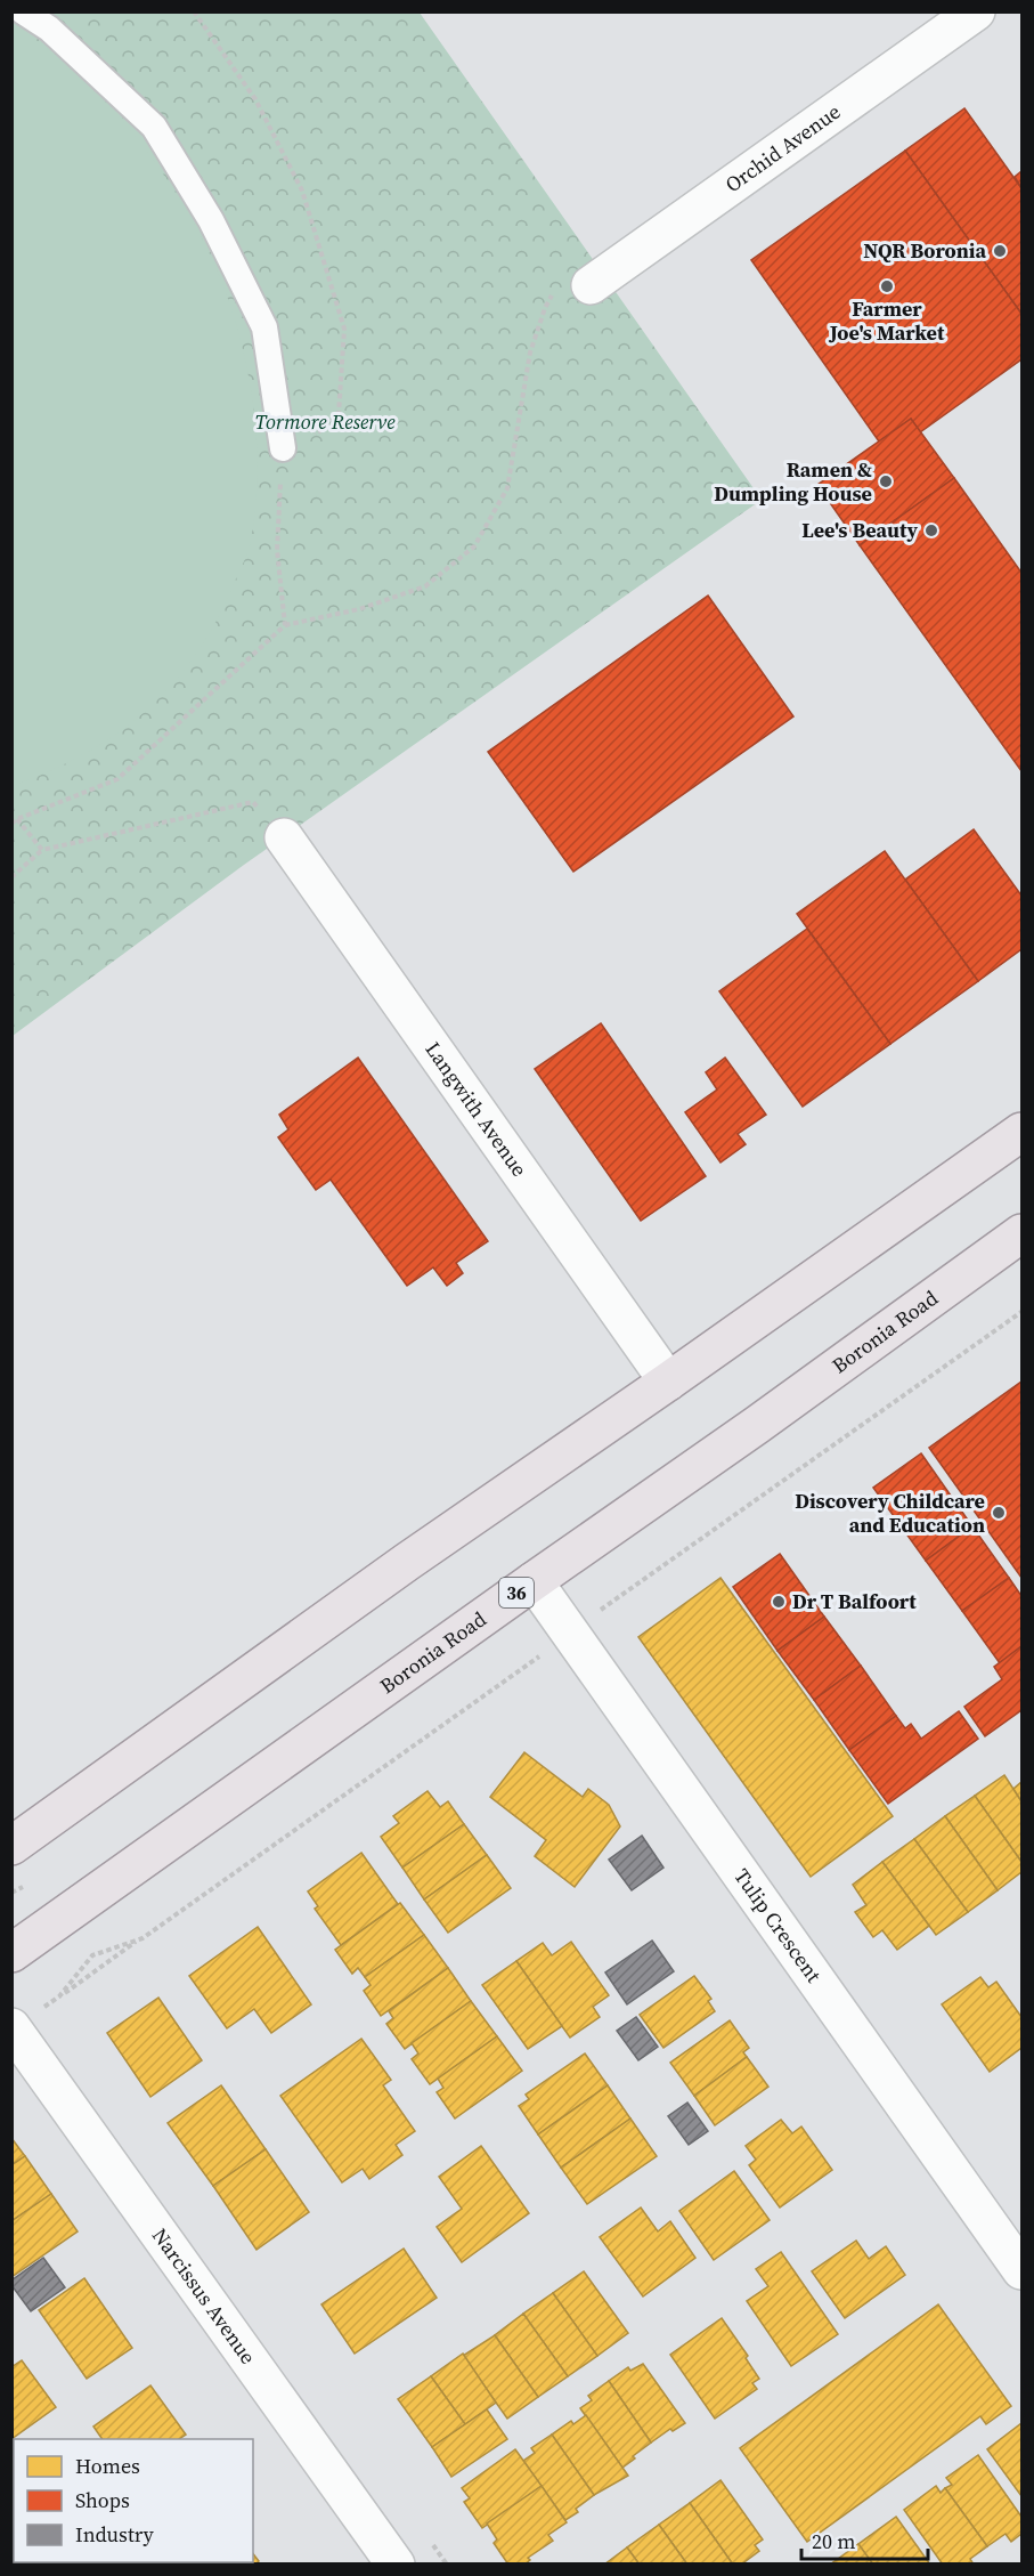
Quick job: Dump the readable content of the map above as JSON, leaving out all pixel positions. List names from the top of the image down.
{
  "streets": {
    "main road": ["Boronia Road", "36"],
    "street": [
      "Orchid Avenue",
      "Langwith Avenue",
      "Tulip Crescent",
      "Narcissus Avenue"
    ]
  },
  "crossings": [
    ["Boronia Road", "Tulip Crescent"]
  ],
  "parks": ["Tormore Reserve"],
  "places": [
    "NQR Boronia",
    "Farmer Joe's Market",
    "Ramen & Dumpling House",
    "Lee's Beauty",
    "Discovery Childcare and Education",
    "Dr T Balfoort"
  ],
  "legend": ["Homes", "Shops", "Industry"],
  "scale_bar": "20 m"
}
